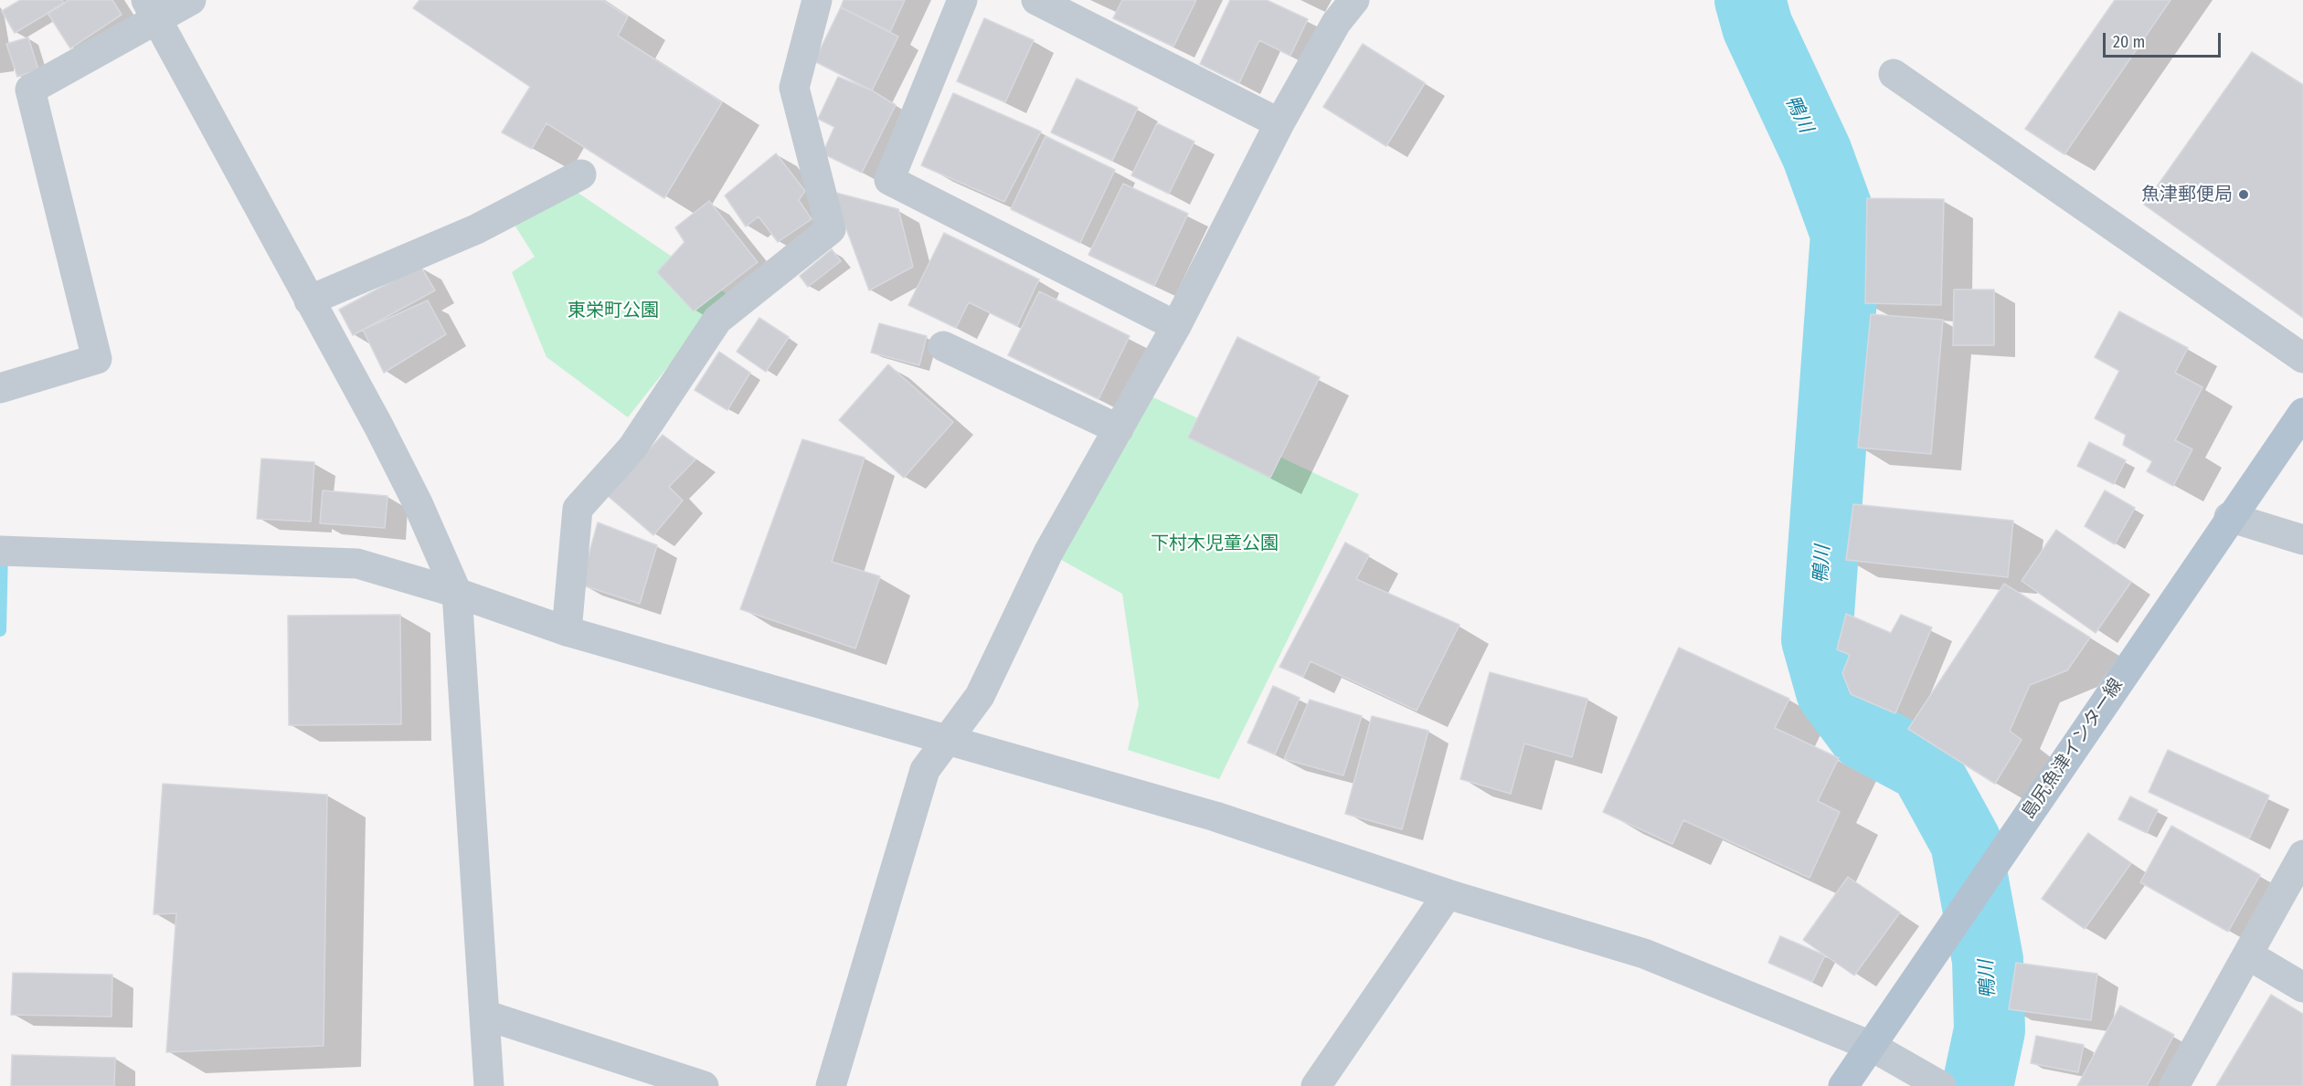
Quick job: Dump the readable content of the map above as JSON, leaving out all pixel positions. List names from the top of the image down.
{
  "streets": {
    "main road": ["島尻魚津インター線"]
  },
  "water": ["鴨川"],
  "parks": ["東栄町公園", "下村木児童公園"],
  "places": ["魚津郵便局"],
  "scale_bar": "20 m"
}
